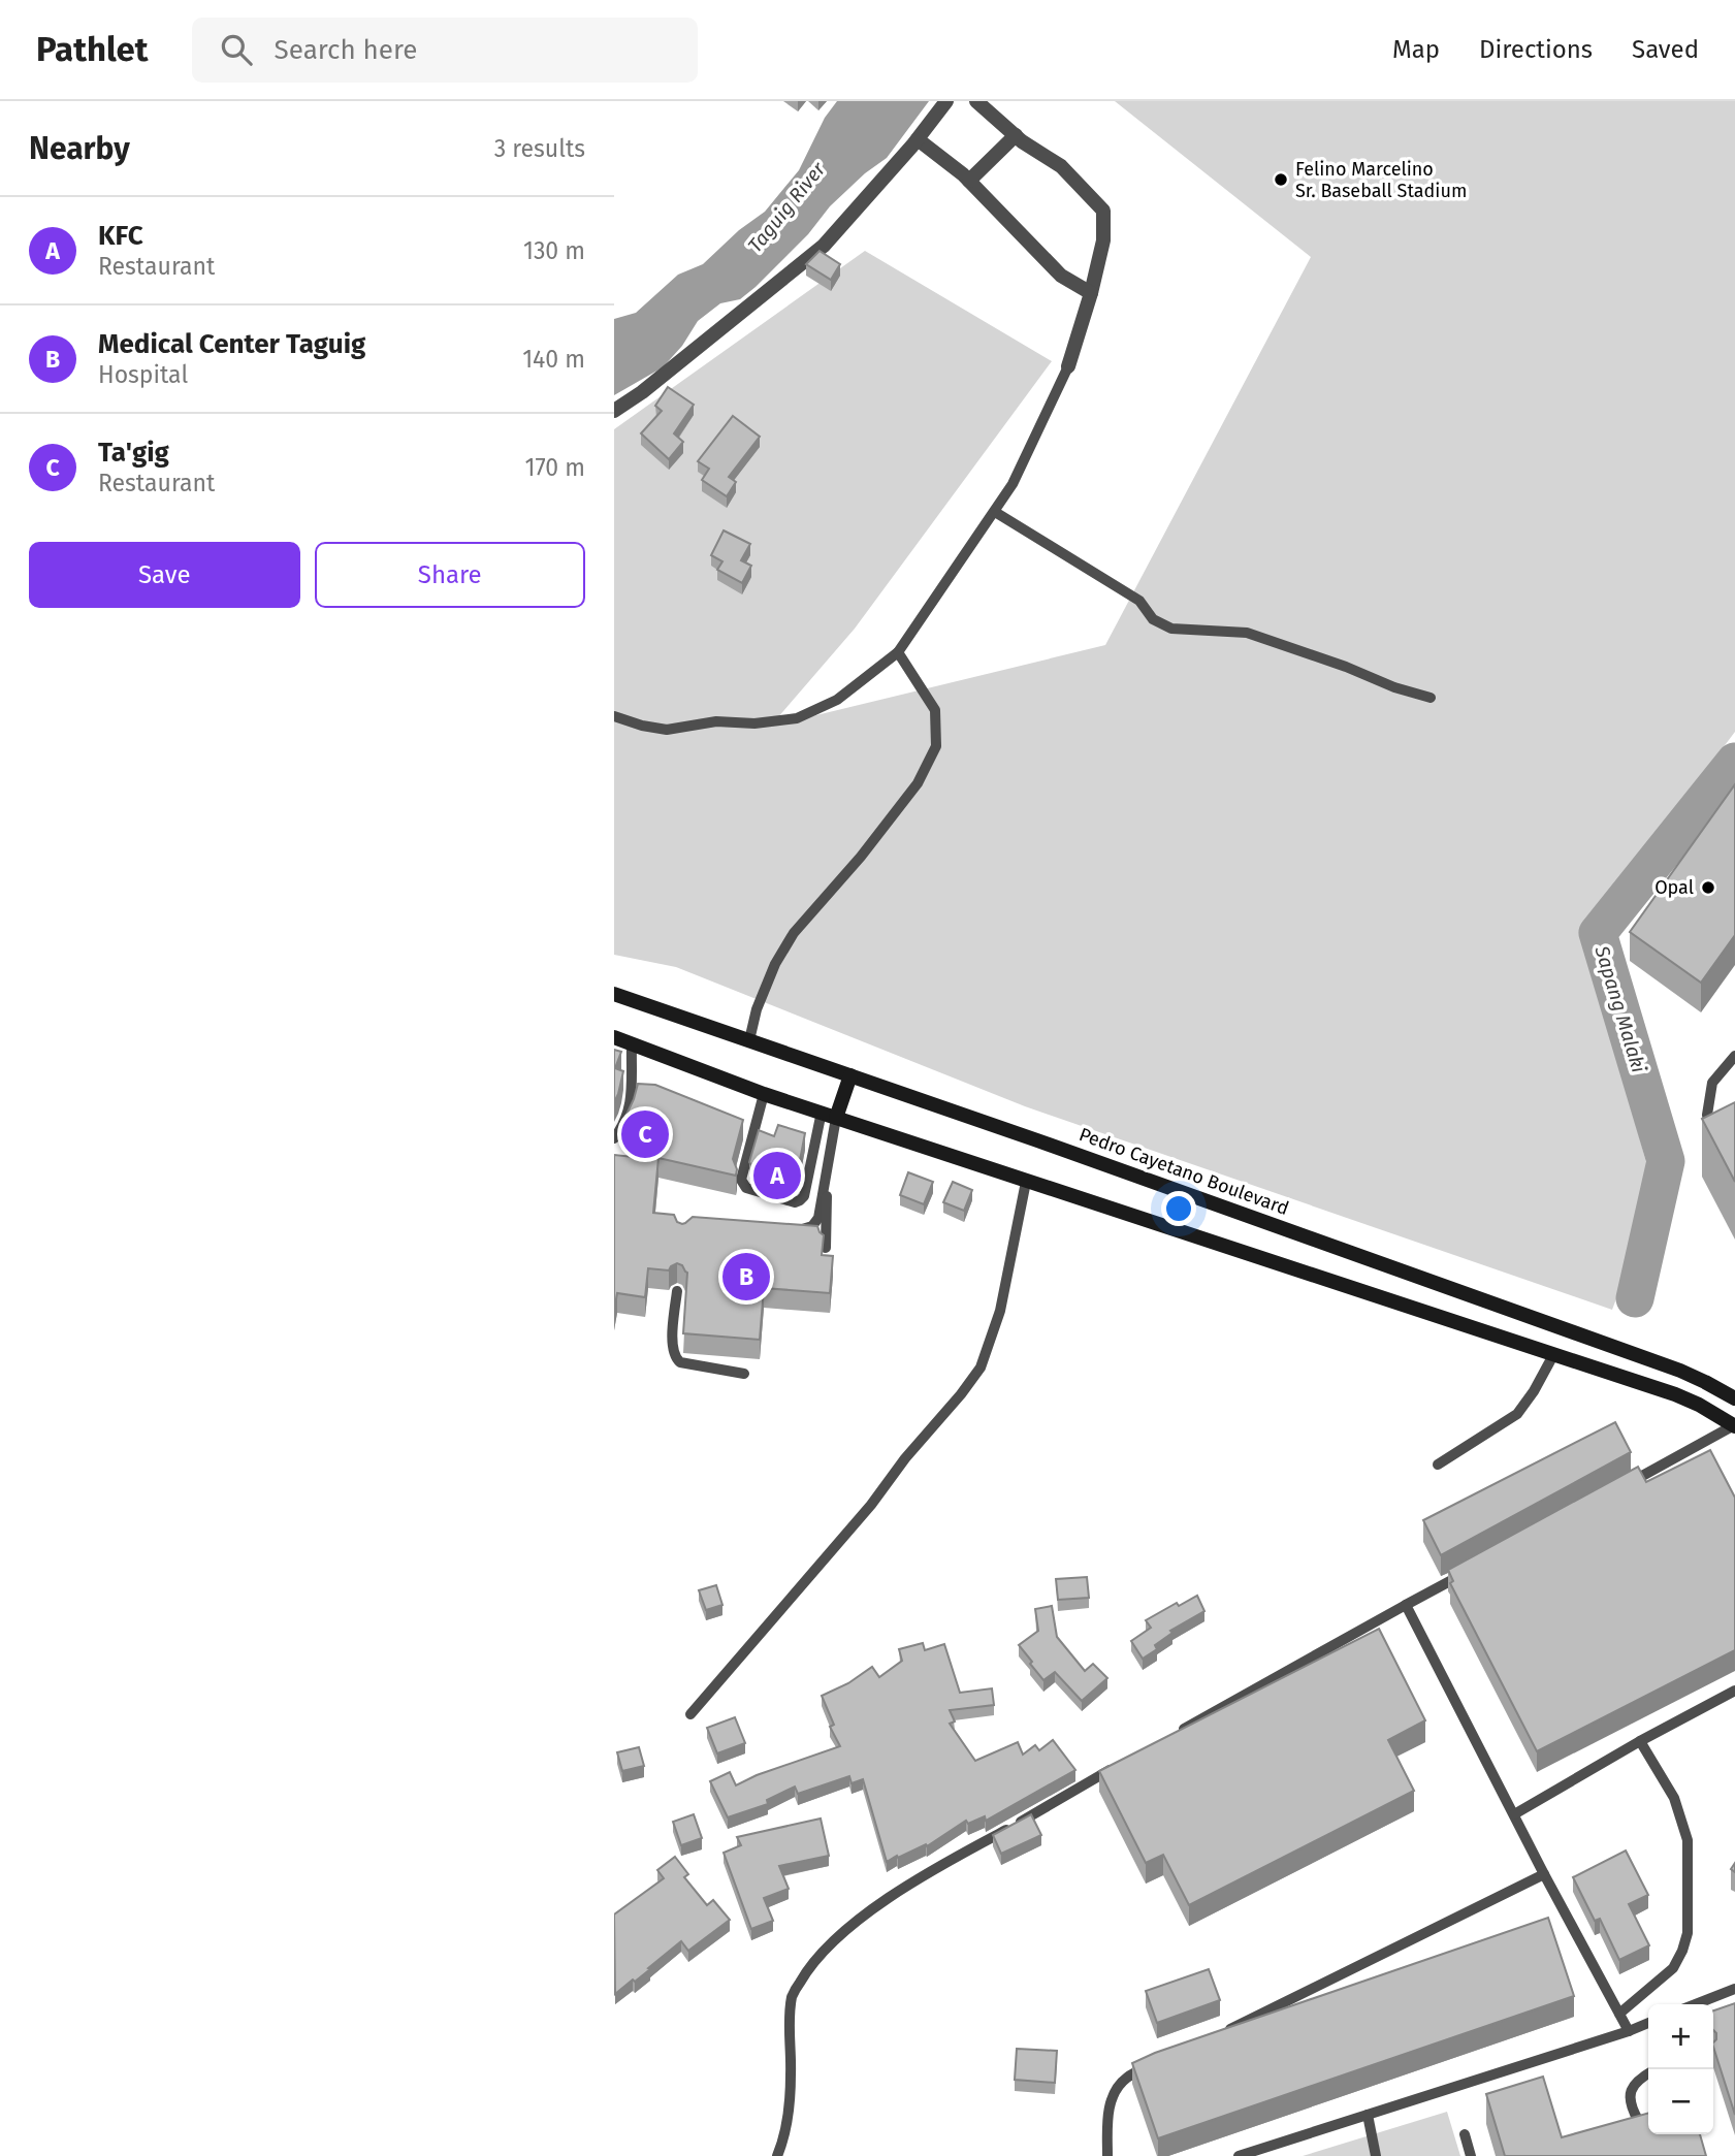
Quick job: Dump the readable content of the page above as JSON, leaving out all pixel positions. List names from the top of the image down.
{
  "streets": {
    "main road": ["Pedro Cayetano Boulevard"]
  },
  "water": ["Taguig River", "Sapang Malaki"],
  "places": ["Felino Marcelino Sr. Baseball Stadium", "Opal"],
  "page": {
    "header": "Pathlet",
    "search": "Search here",
    "nav": ["Map", "Directions", "Saved"],
    "heading": ["Nearby", "3 results"],
    "list": [
      {
        "mark": "A",
        "name": "KFC",
        "note": "Restaurant",
        "value": "130 m"
      },
      {
        "mark": "B",
        "name": "Medical Center Taguig",
        "note": "Hospital",
        "value": "140 m"
      },
      {
        "mark": "C",
        "name": "Ta'gig",
        "note": "Restaurant",
        "value": "170 m"
      }
    ],
    "buttons": ["Save", "Share"],
    "pins": ["C", "A", "B"],
    "map_buttons": ["+", "−"]
  }
}
